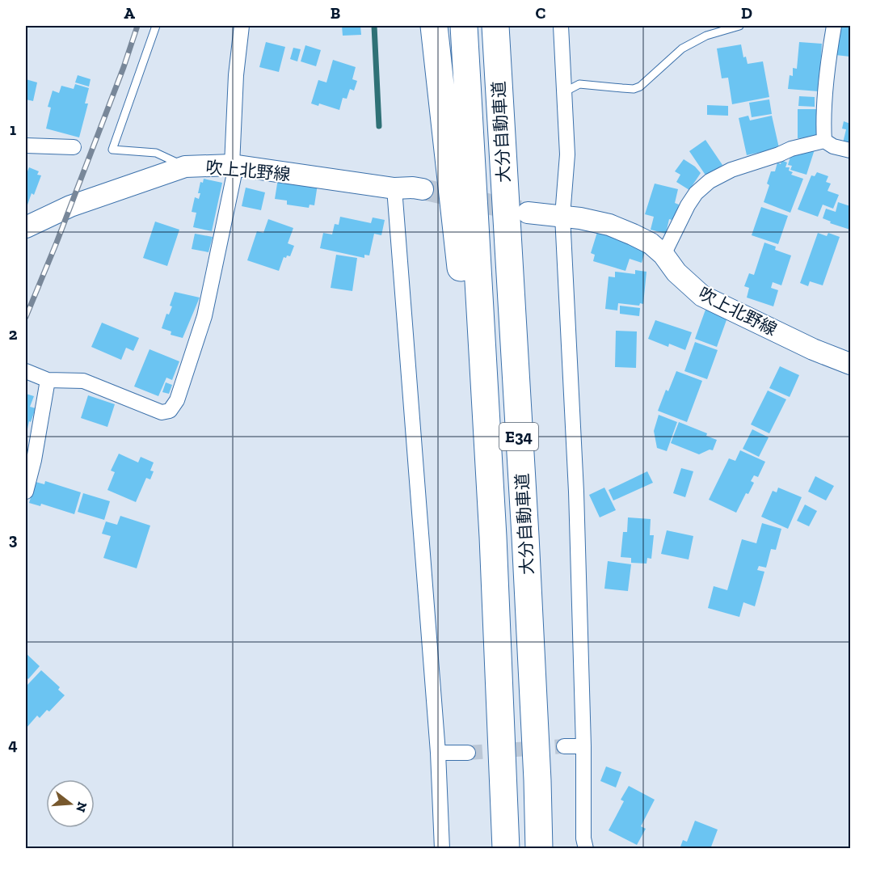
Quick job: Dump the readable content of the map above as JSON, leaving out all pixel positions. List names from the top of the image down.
{
  "streets": {
    "highway": ["大分自動車道", "E34"],
    "main road": ["吹上北野線"]
  },
  "north": "right",
  "grid": {
    "columns": [
      "A",
      "B",
      "C",
      "D"
    ],
    "rows": [
      "1",
      "2",
      "3",
      "4"
    ]
  }
}
